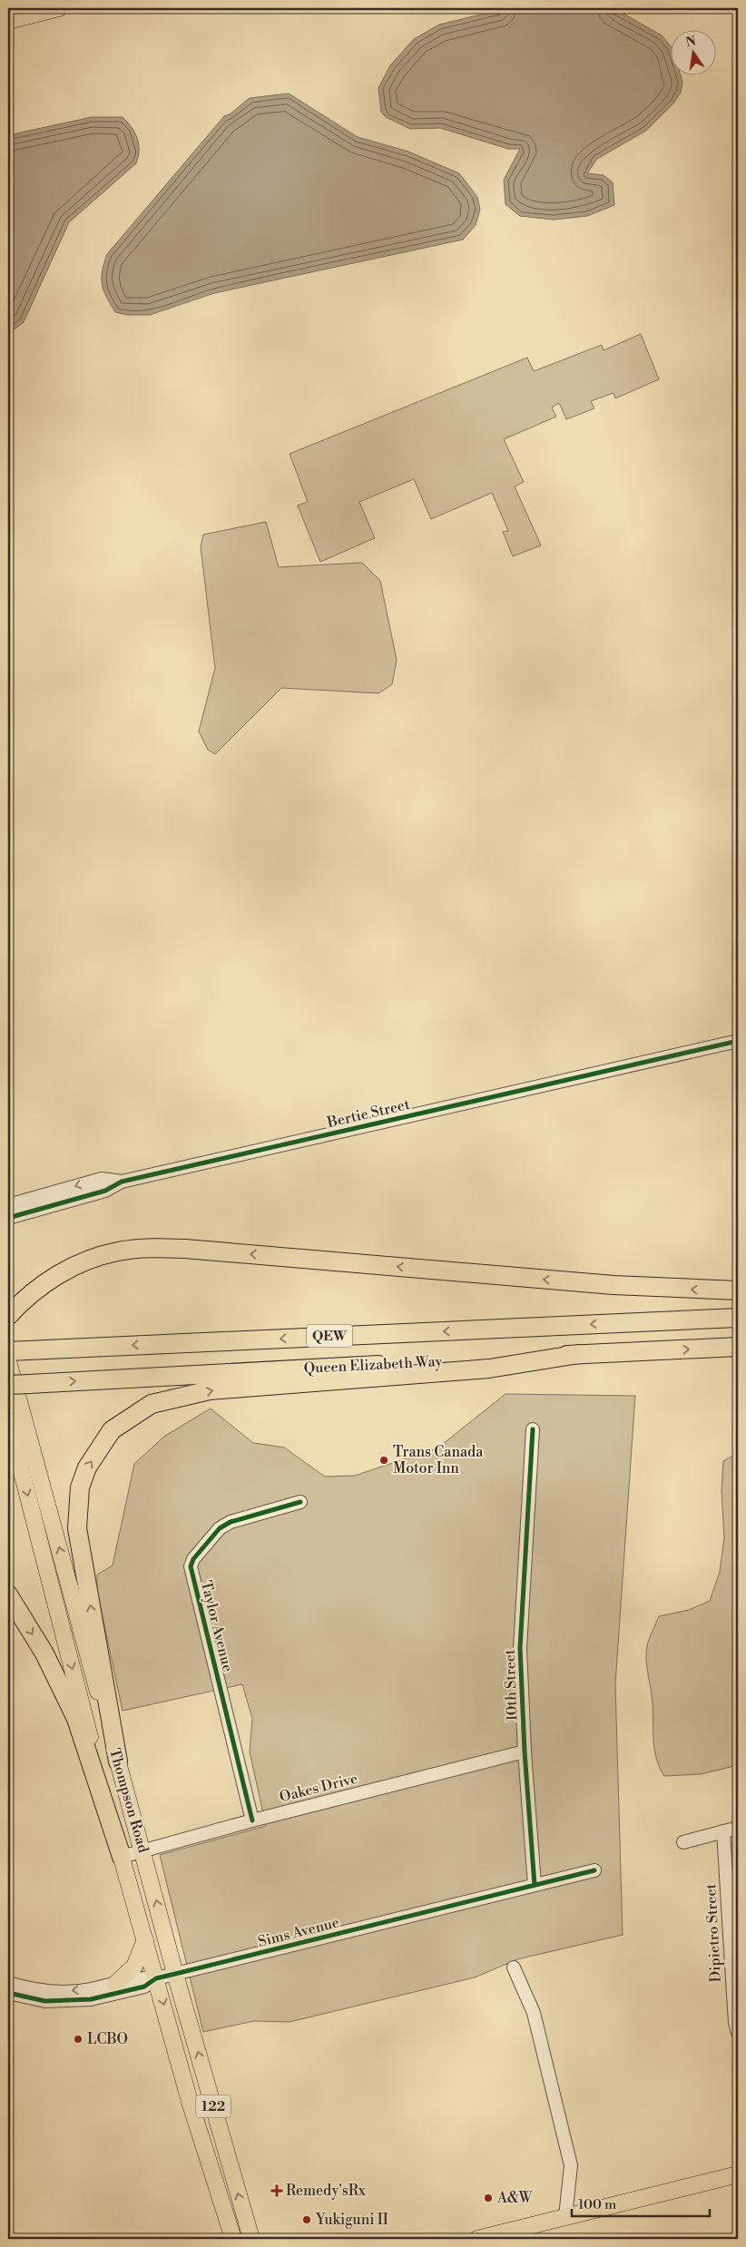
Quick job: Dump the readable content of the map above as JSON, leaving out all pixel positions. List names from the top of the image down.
{
  "streets": {
    "highway": ["QEW", "Queen Elizabeth Way"],
    "main road": ["Thompson Road", "122"],
    "street": [
      "Bertie Street",
      "Taylor Avenue",
      "10th Street",
      "Oakes Drive",
      "Sims Avenue",
      "Dipietro Street"
    ]
  },
  "crossings": [
    ["Taylor Avenue", "Oakes Drive"],
    ["10th Street", "Oakes Drive"],
    ["10th Street", "Sims Avenue"],
    ["Oakes Drive", "Thompson Road"],
    ["Thompson Road", "Sims Avenue"]
  ],
  "places": {
    "other": [
      "Trans Canada Motor Inn",
      "LCBO",
      "A&W",
      "Yukiguni II"
    ],
    "health": ["Remedy'sRx"]
  },
  "scale_bar": "100 m",
  "north": "top"
}
